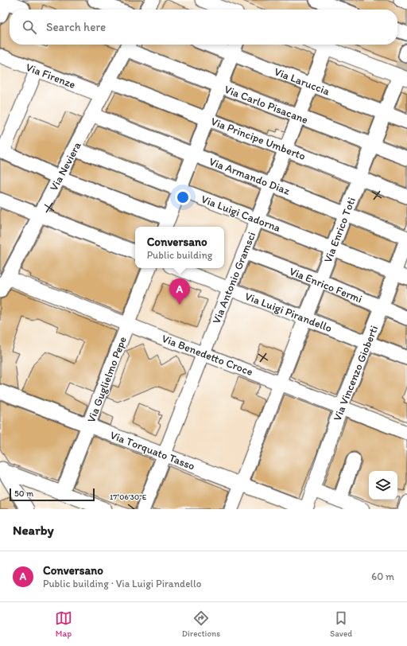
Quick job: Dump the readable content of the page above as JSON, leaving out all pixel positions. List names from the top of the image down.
{
  "streets": {
    "street": [
      "Via Firenze",
      "Via Laruccia",
      "Via Carlo Pisacane",
      "Via Principe Umberto",
      "Via Neviera",
      "Via Armando Diaz",
      "Via Luigi Cadorna",
      "Via Enrico Toti",
      "Via Antonio Gramsci",
      "Via Enrico Fermi",
      "Via Luigi Pirandello",
      "Via Benedetto Croce",
      "Via Vincenzo Gioberti",
      "Via Guglielmo Pepe",
      "Via Torquato Tasso"
    ]
  },
  "crossings": [
    ["Via Firenze", "Via Neviera"],
    ["Via Laruccia", "Via Enrico Toti"],
    ["Via Laruccia", "Via Antonio Gramsci"],
    ["Via Carlo Pisacane", "Via Neviera"],
    ["Via Carlo Pisacane", "Via Enrico Toti"],
    ["Via Carlo Pisacane", "Via Antonio Gramsci"],
    ["Via Principe Umberto", "Via Neviera"],
    ["Via Principe Umberto", "Via Enrico Toti"],
    ["Via Principe Umberto", "Via Antonio Gramsci"],
    ["Via Neviera", "Via Armando Diaz"],
    ["Via Neviera", "Via Luigi Cadorna"],
    ["Via Neviera", "Via Benedetto Croce"],
    ["Via Armando Diaz", "Via Enrico Toti"],
    ["Via Armando Diaz", "Via Antonio Gramsci"],
    ["Via Armando Diaz", "Via Vincenzo Gioberti"],
    ["Via Luigi Cadorna", "Via Enrico Toti"],
    ["Via Luigi Cadorna", "Via Antonio Gramsci"],
    ["Via Luigi Cadorna", "Via Vincenzo Gioberti"],
    ["Via Enrico Toti", "Via Enrico Fermi"],
    ["Via Enrico Toti", "Via Luigi Pirandello"],
    ["Via Enrico Toti", "Via Benedetto Croce"],
    ["Via Enrico Toti", "Via Torquato Tasso"],
    ["Via Antonio Gramsci", "Via Enrico Fermi"],
    ["Via Antonio Gramsci", "Via Luigi Pirandello"],
    ["Via Antonio Gramsci", "Via Benedetto Croce"],
    ["Via Antonio Gramsci", "Via Torquato Tasso"],
    ["Via Enrico Fermi", "Via Vincenzo Gioberti"],
    ["Via Luigi Pirandello", "Via Vincenzo Gioberti"],
    ["Via Benedetto Croce", "Via Vincenzo Gioberti"],
    ["Via Benedetto Croce", "Via Guglielmo Pepe"],
    ["Via Vincenzo Gioberti", "Via Torquato Tasso"],
    ["Via Guglielmo Pepe", "Via Torquato Tasso"]
  ],
  "scale_bar": "50 m",
  "page": {
    "search": "Search here",
    "popup": ["Conversano", "Public building"],
    "pins": "A",
    "scale": "50 m",
    "heading": "Nearby",
    "list": [
      {
        "mark": "A",
        "name": "Conversano",
        "note": "Public building · Via Luigi Pirandello",
        "value": "60 m"
      }
    ],
    "nav": ["Map", "Directions", "Saved"]
  },
  "coordinates": ["17°06'30\"E"]
}
